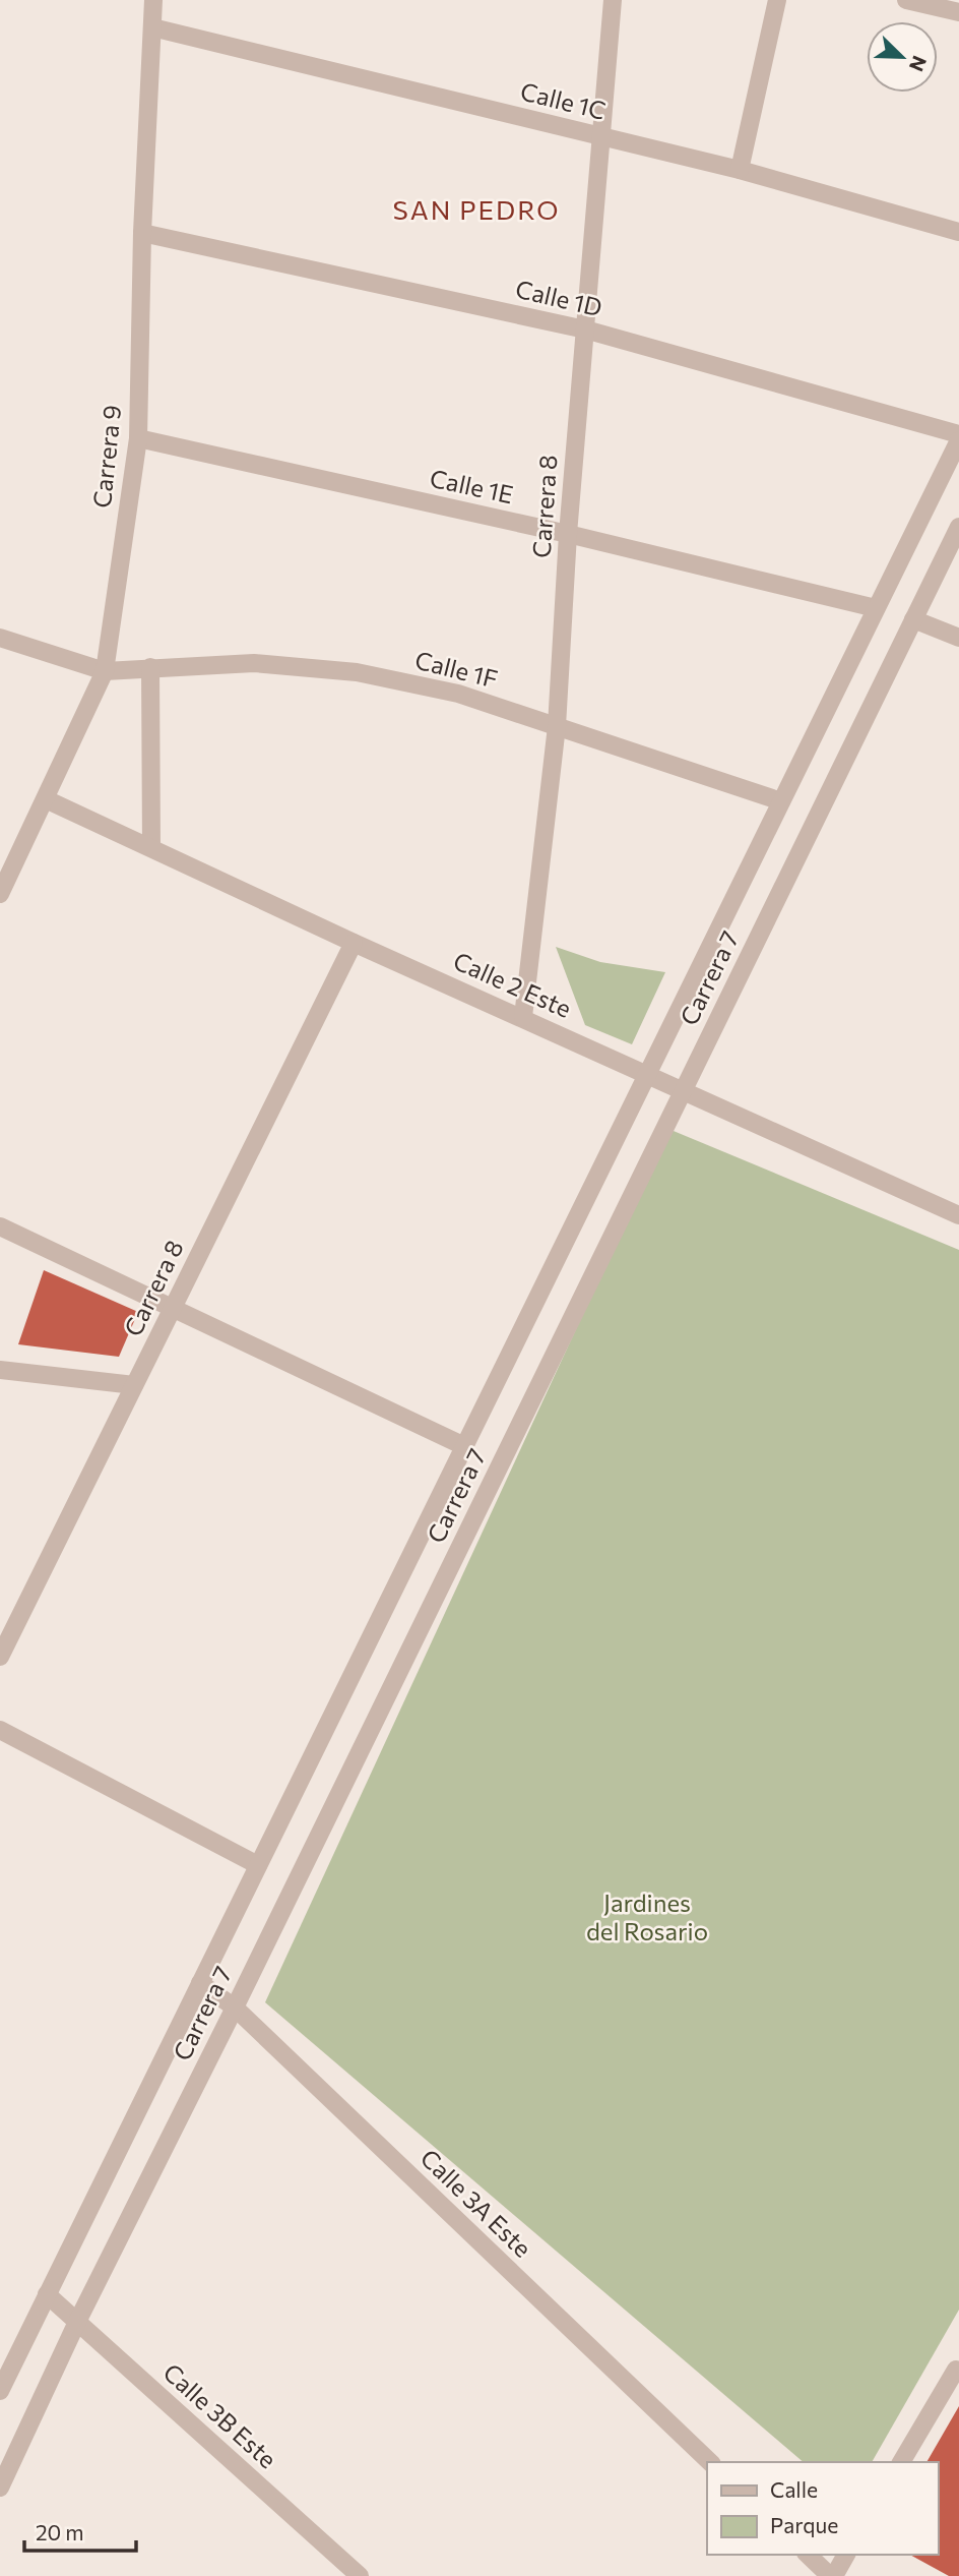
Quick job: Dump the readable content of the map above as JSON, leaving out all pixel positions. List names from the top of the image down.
{
  "streets": {
    "street": [
      "Calle 1C",
      "Calle 1D",
      "Carrera 9",
      "Calle 1E",
      "Carrera 8",
      "Calle 1F",
      "Carrera 7",
      "Calle 2 Este",
      "Calle 3A Este",
      "Calle 3B Este"
    ]
  },
  "crossings": [
    ["Calle 1C", "Carrera 9"],
    ["Calle 1C", "Carrera 8"],
    ["Calle 1D", "Carrera 9"],
    ["Calle 1D", "Carrera 8"],
    ["Carrera 9", "Calle 1E"],
    ["Carrera 9", "Calle 1F"],
    ["Carrera 9", "Calle 2 Este"],
    ["Calle 1E", "Carrera 8"],
    ["Calle 1E", "Carrera 7"],
    ["Carrera 8", "Calle 1F"],
    ["Carrera 8", "Calle 2 Este"],
    ["Calle 1F", "Carrera 7"],
    ["Carrera 7", "Calle 2 Este"],
    ["Carrera 7", "Calle 3A Este"],
    ["Carrera 7", "Calle 3B Este"]
  ],
  "districts": ["SAN PEDRO"],
  "parks": ["Jardines del Rosario"],
  "legend": ["Calle", "Parque"],
  "scale_bar": "20 m",
  "north": "bottom right"
}
